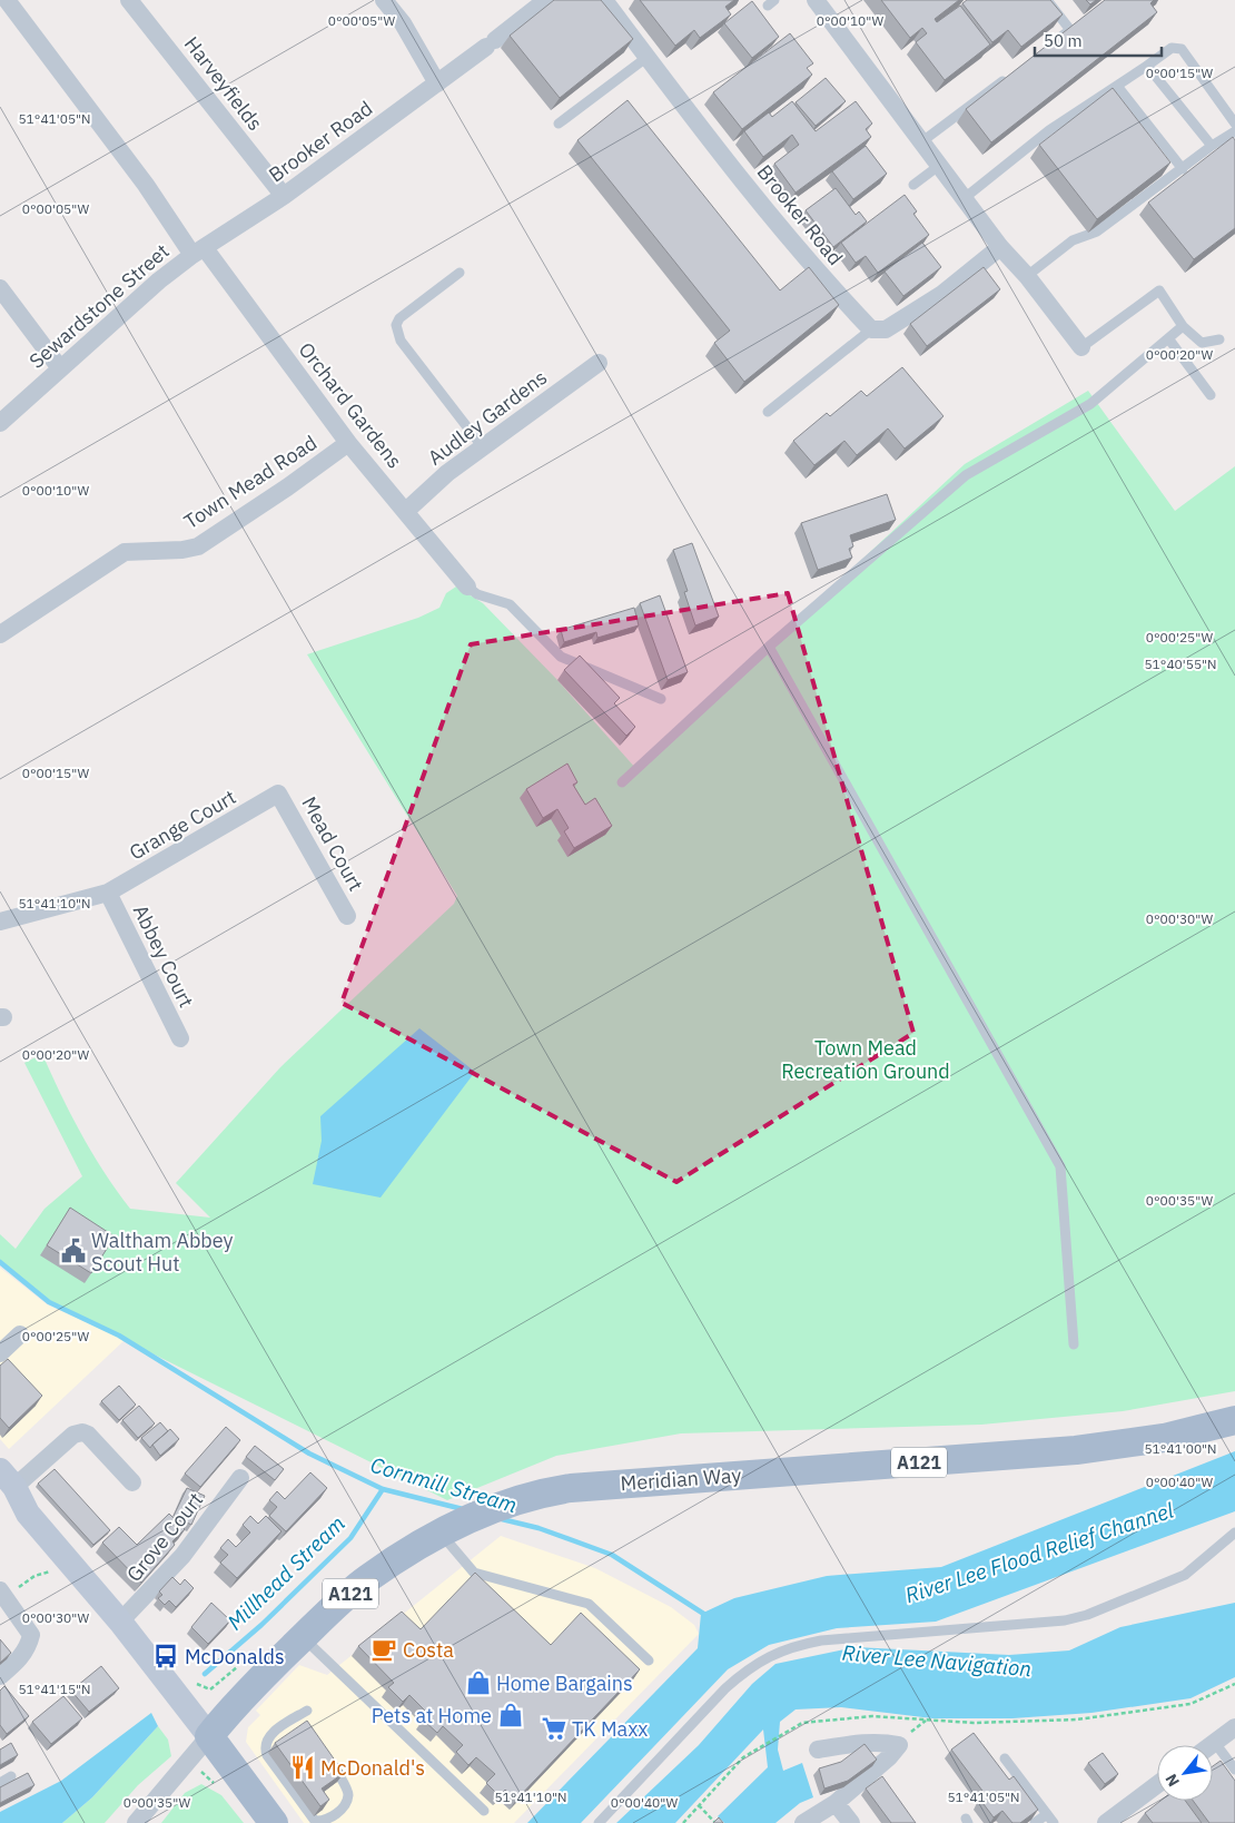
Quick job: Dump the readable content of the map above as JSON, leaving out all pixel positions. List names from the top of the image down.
{
  "streets": {
    "main road": ["A121", "Meridian Way"],
    "street": [
      "Harveyfields",
      "Brooker Road",
      "Sewardstone Street",
      "Orchard Gardens",
      "Audley Gardens",
      "Town Mead Road",
      "Grange Court",
      "Mead Court",
      "Abbey Court",
      "Grove Court"
    ]
  },
  "crossings": [
    ["Harveyfields", "Brooker Road"],
    ["Brooker Road", "Sewardstone Street"],
    ["Brooker Road", "Orchard Gardens"],
    ["Sewardstone Street", "Orchard Gardens"],
    ["Orchard Gardens", "Audley Gardens"],
    ["Orchard Gardens", "Town Mead Road"],
    ["Grange Court", "Mead Court"],
    ["Grange Court", "Abbey Court"]
  ],
  "water": [
    "Cornmill Stream",
    "River Lee Flood Relief Channel",
    "Millhead Stream",
    "River Lee Navigation"
  ],
  "parks": ["Town Mead Recreation Ground"],
  "places": {
    "public building": ["Waltham Abbey Scout Hut"],
    "cafe": ["Costa"],
    "bus stop": ["McDonalds"],
    "shop": ["Home Bargains", "Pets at Home"],
    "supermarket": ["TK Maxx"],
    "restaurant": ["McDonald's"]
  },
  "scale_bar": "50 m",
  "north": "bottom left",
  "coordinates": [
    "0°00'05\"W",
    "0°00'10\"W",
    "0°00'15\"W",
    "51°41'05\"N",
    "0°00'20\"W",
    "0°00'25\"W",
    "51°40'55\"N",
    "51°41'10\"N",
    "0°00'30\"W",
    "0°00'35\"W",
    "51°41'00\"N",
    "0°00'40\"W",
    "51°41'15\"N"
  ]
}
